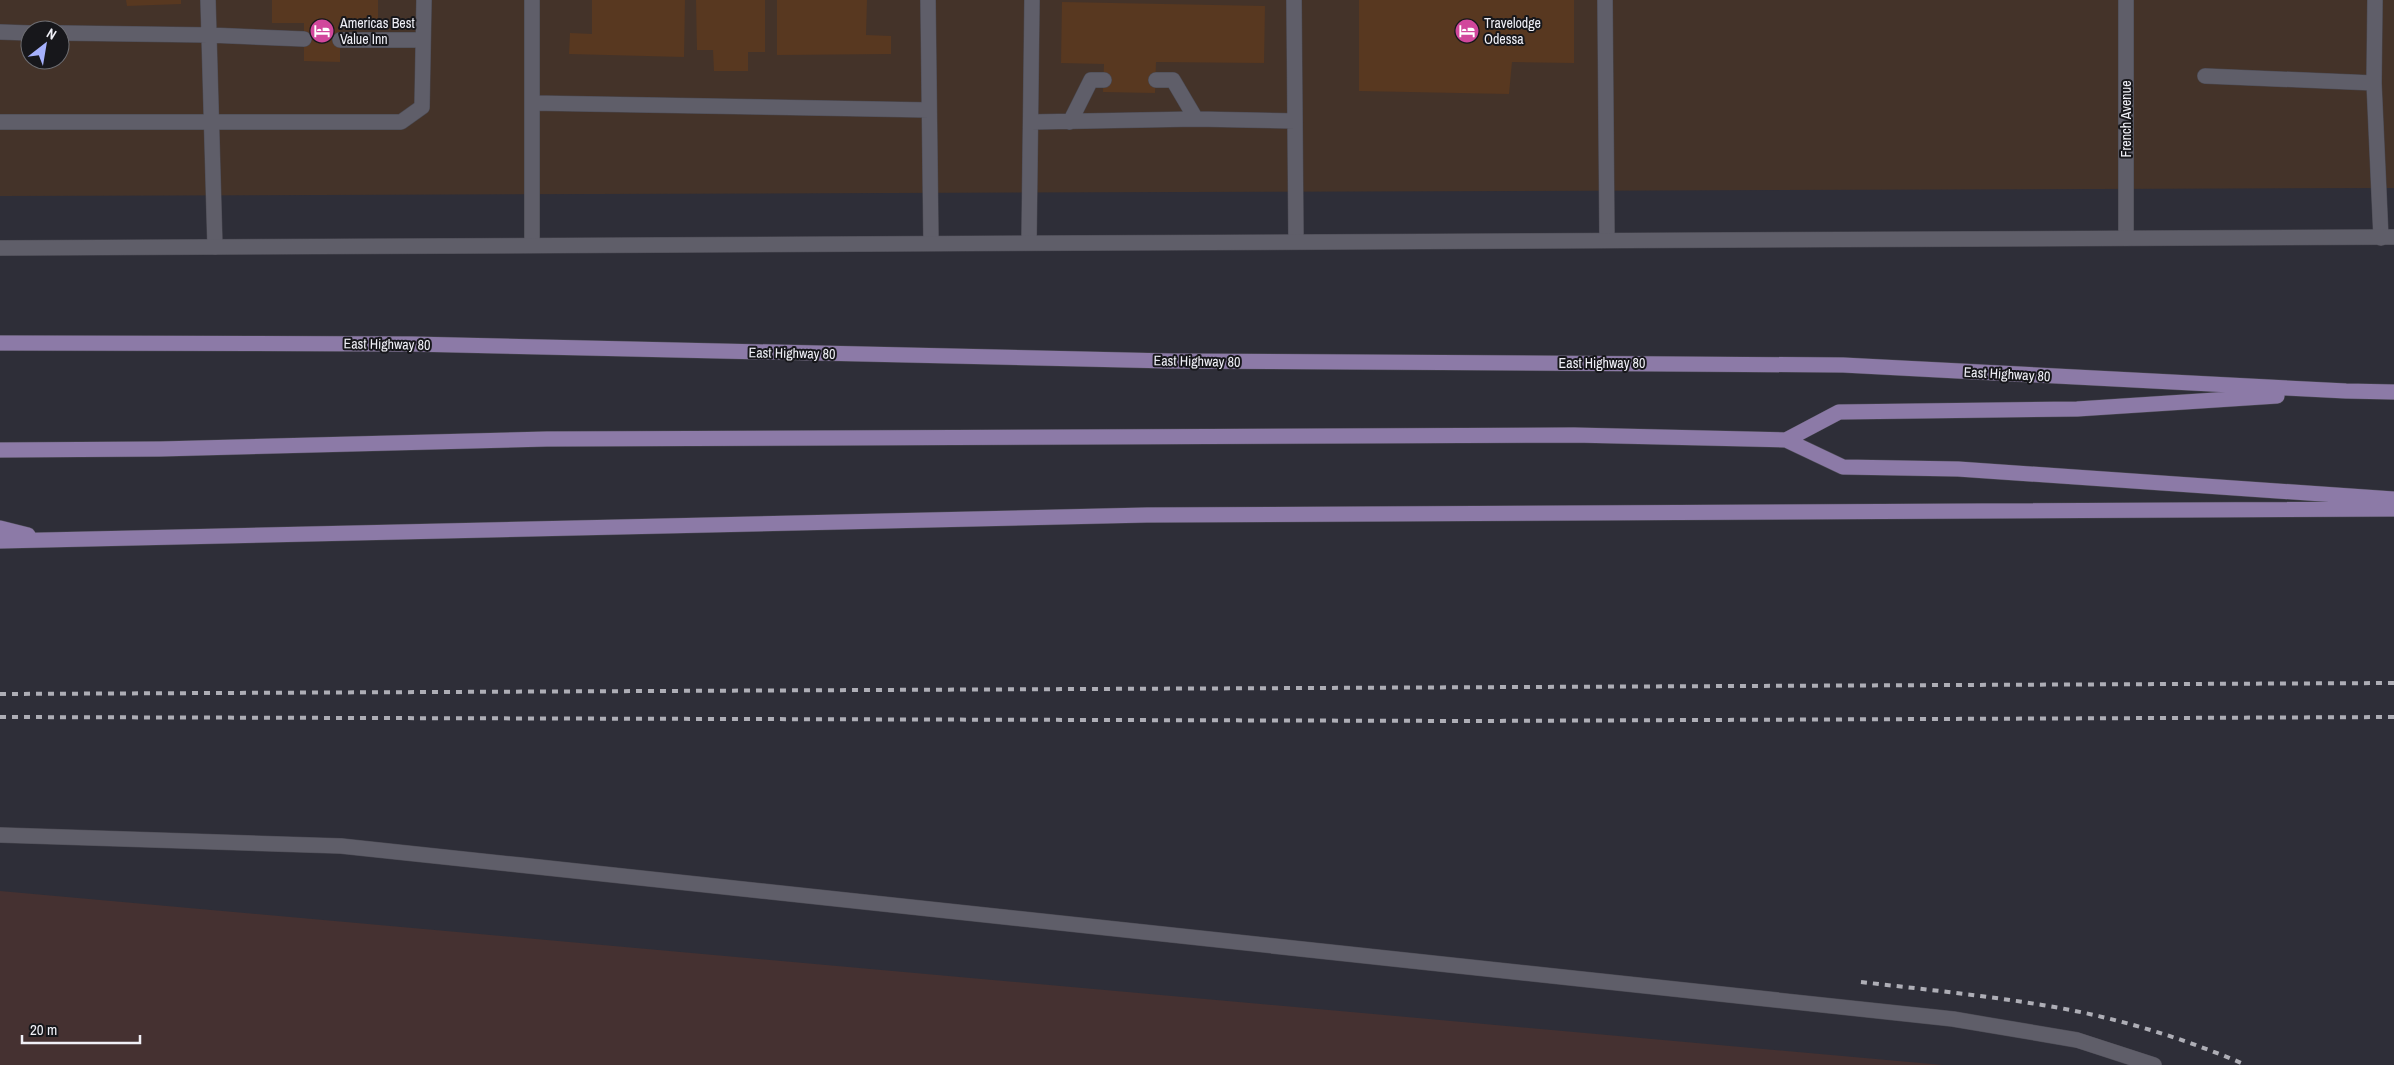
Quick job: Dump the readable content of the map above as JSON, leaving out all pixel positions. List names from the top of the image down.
{
  "streets": {
    "main road": ["East Highway 80"],
    "street": ["French Avenue"]
  },
  "places": {
    "hotel": ["Americas Best Value Inn", "Travelodge Odessa"]
  },
  "scale_bar": "20 m",
  "north": "top right"
}
